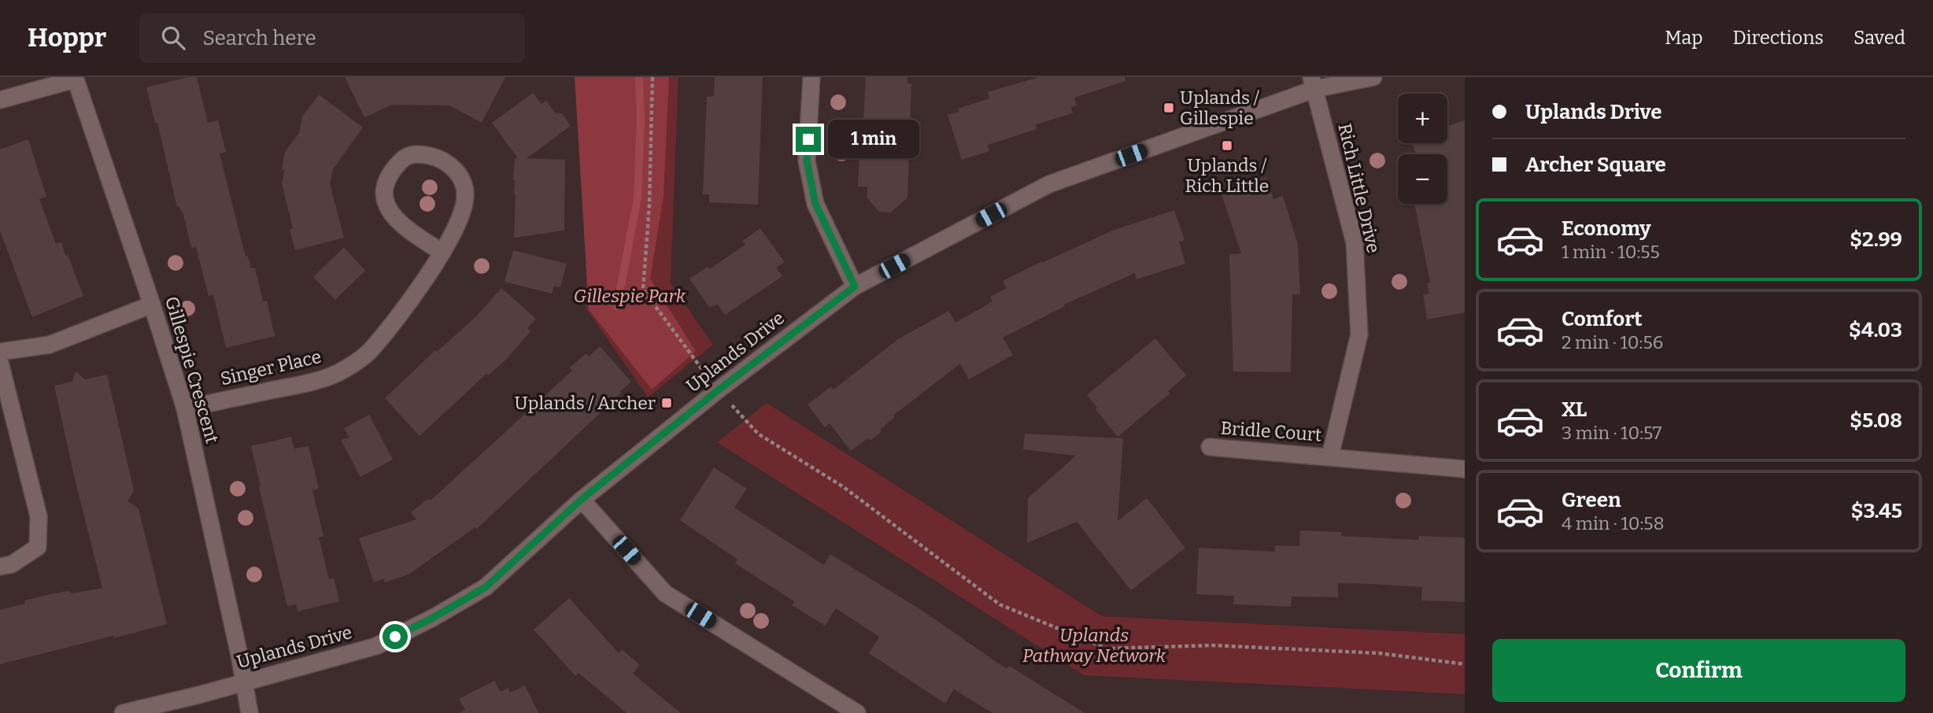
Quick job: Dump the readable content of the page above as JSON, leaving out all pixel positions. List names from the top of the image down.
{
  "streets": {
    "street": [
      "Rich Little Drive",
      "Uplands Drive",
      "Singer Place",
      "Gillespie Crescent",
      "Bridle Court"
    ]
  },
  "crossings": [
    ["Rich Little Drive", "Uplands Drive"],
    ["Rich Little Drive", "Bridle Court"],
    ["Uplands Drive", "Gillespie Crescent"],
    ["Singer Place", "Gillespie Crescent"]
  ],
  "parks": ["Gillespie Park", "Uplands Pathway Network"],
  "places": {
    "transit": ["Uplands / Gillespie", "Uplands / Rich Little", "Uplands / Archer"]
  },
  "page": {
    "header": "Hoppr",
    "search": "Search here",
    "nav": ["Map", "Directions", "Saved"],
    "banner": ["Uplands Drive", "Archer Square"],
    "map_buttons": ["+", "−"],
    "bubble": "1 min",
    "list": [
      {
        "name": "Economy",
        "note": "1 min · 10:55",
        "value": "$2.99"
      },
      {
        "name": "Comfort",
        "note": "2 min · 10:56",
        "value": "$4.03"
      },
      {
        "name": "XL",
        "note": "3 min · 10:57",
        "value": "$5.08"
      },
      {
        "name": "Green",
        "note": "4 min · 10:58",
        "value": "$3.45"
      }
    ],
    "buttons": "Confirm"
  }
}
